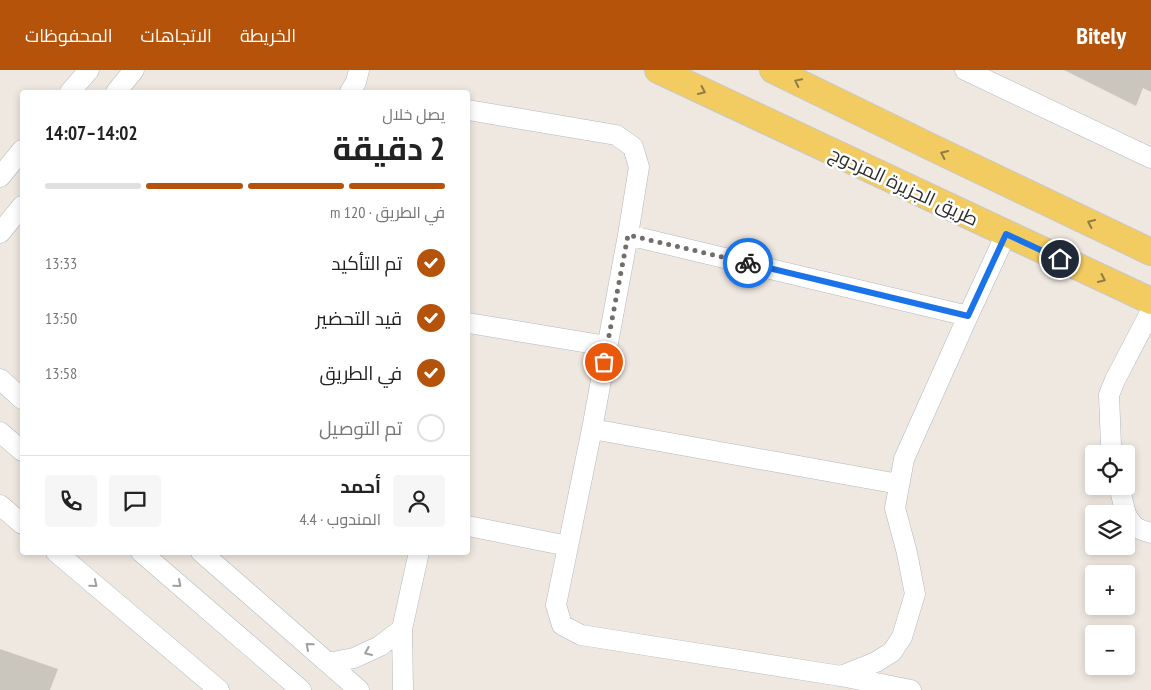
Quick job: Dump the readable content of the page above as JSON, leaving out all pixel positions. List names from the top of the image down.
{
  "streets": {
    "main road": ["طريق الجزيرة المزدوج"]
  },
  "page": {
    "header": "Bitely",
    "nav": ["الخريطة", "الاتجاهات", "المحفوظات"],
    "heading": ["2 دقيقة", "يصل خلال", "14:02–14:07"],
    "panel": ["أحمد", "المندوب · 4.4"],
    "bar": "في الطريق · 120 m",
    "list": [
      ["تم التأكيد", "13:33"],
      ["قيد التحضير", "13:50"],
      ["في الطريق", "13:58"],
      "تم التوصيل"
    ],
    "map_buttons": ["+", "−"]
  }
}
